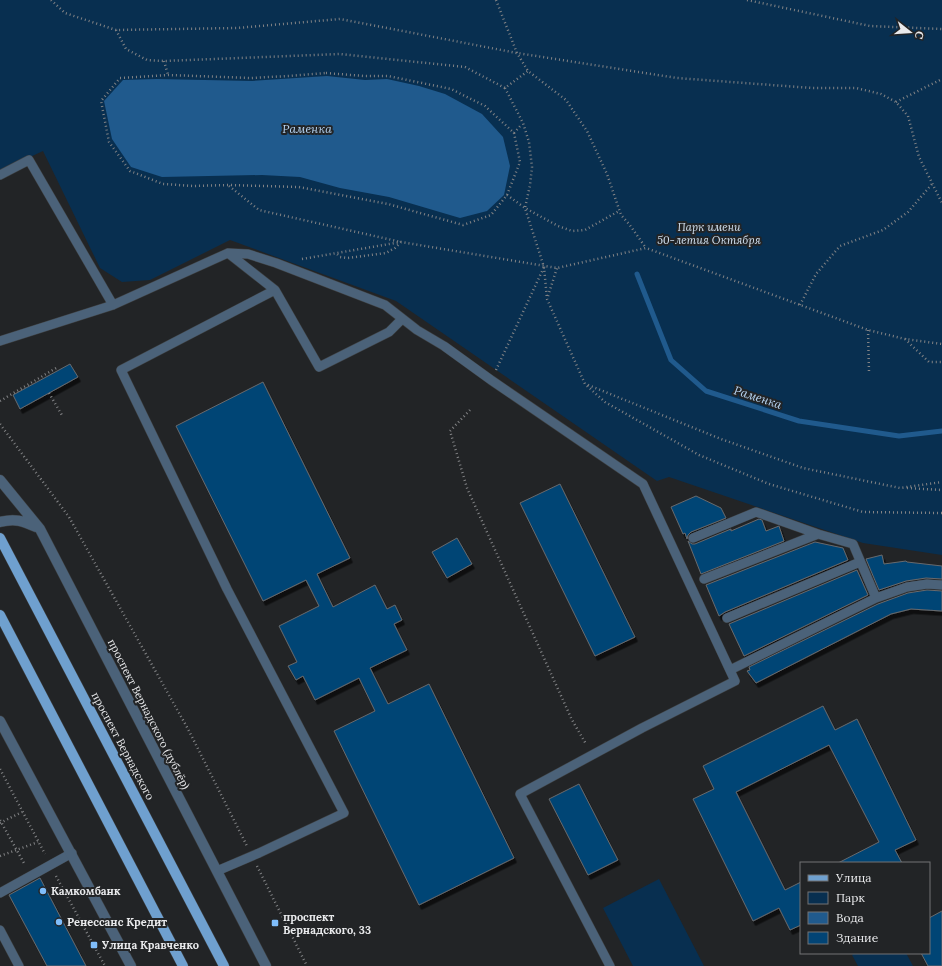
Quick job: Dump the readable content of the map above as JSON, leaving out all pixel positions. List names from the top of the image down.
{
  "streets": {
    "main road": ["проспект Вернадского"],
    "street": ["проспект Вернадского (дублёр)"]
  },
  "water": ["Раменка"],
  "parks": ["Парк имени 50-летия Октября"],
  "places": {
    "other": ["Камкомбанк", "Ренессанс Кредит"],
    "transit": ["проспект Вернадского, 33", "Улица Кравченко"]
  },
  "legend": [
    "Улица",
    "Парк",
    "Вода",
    "Здание"
  ],
  "north": "right"
}
